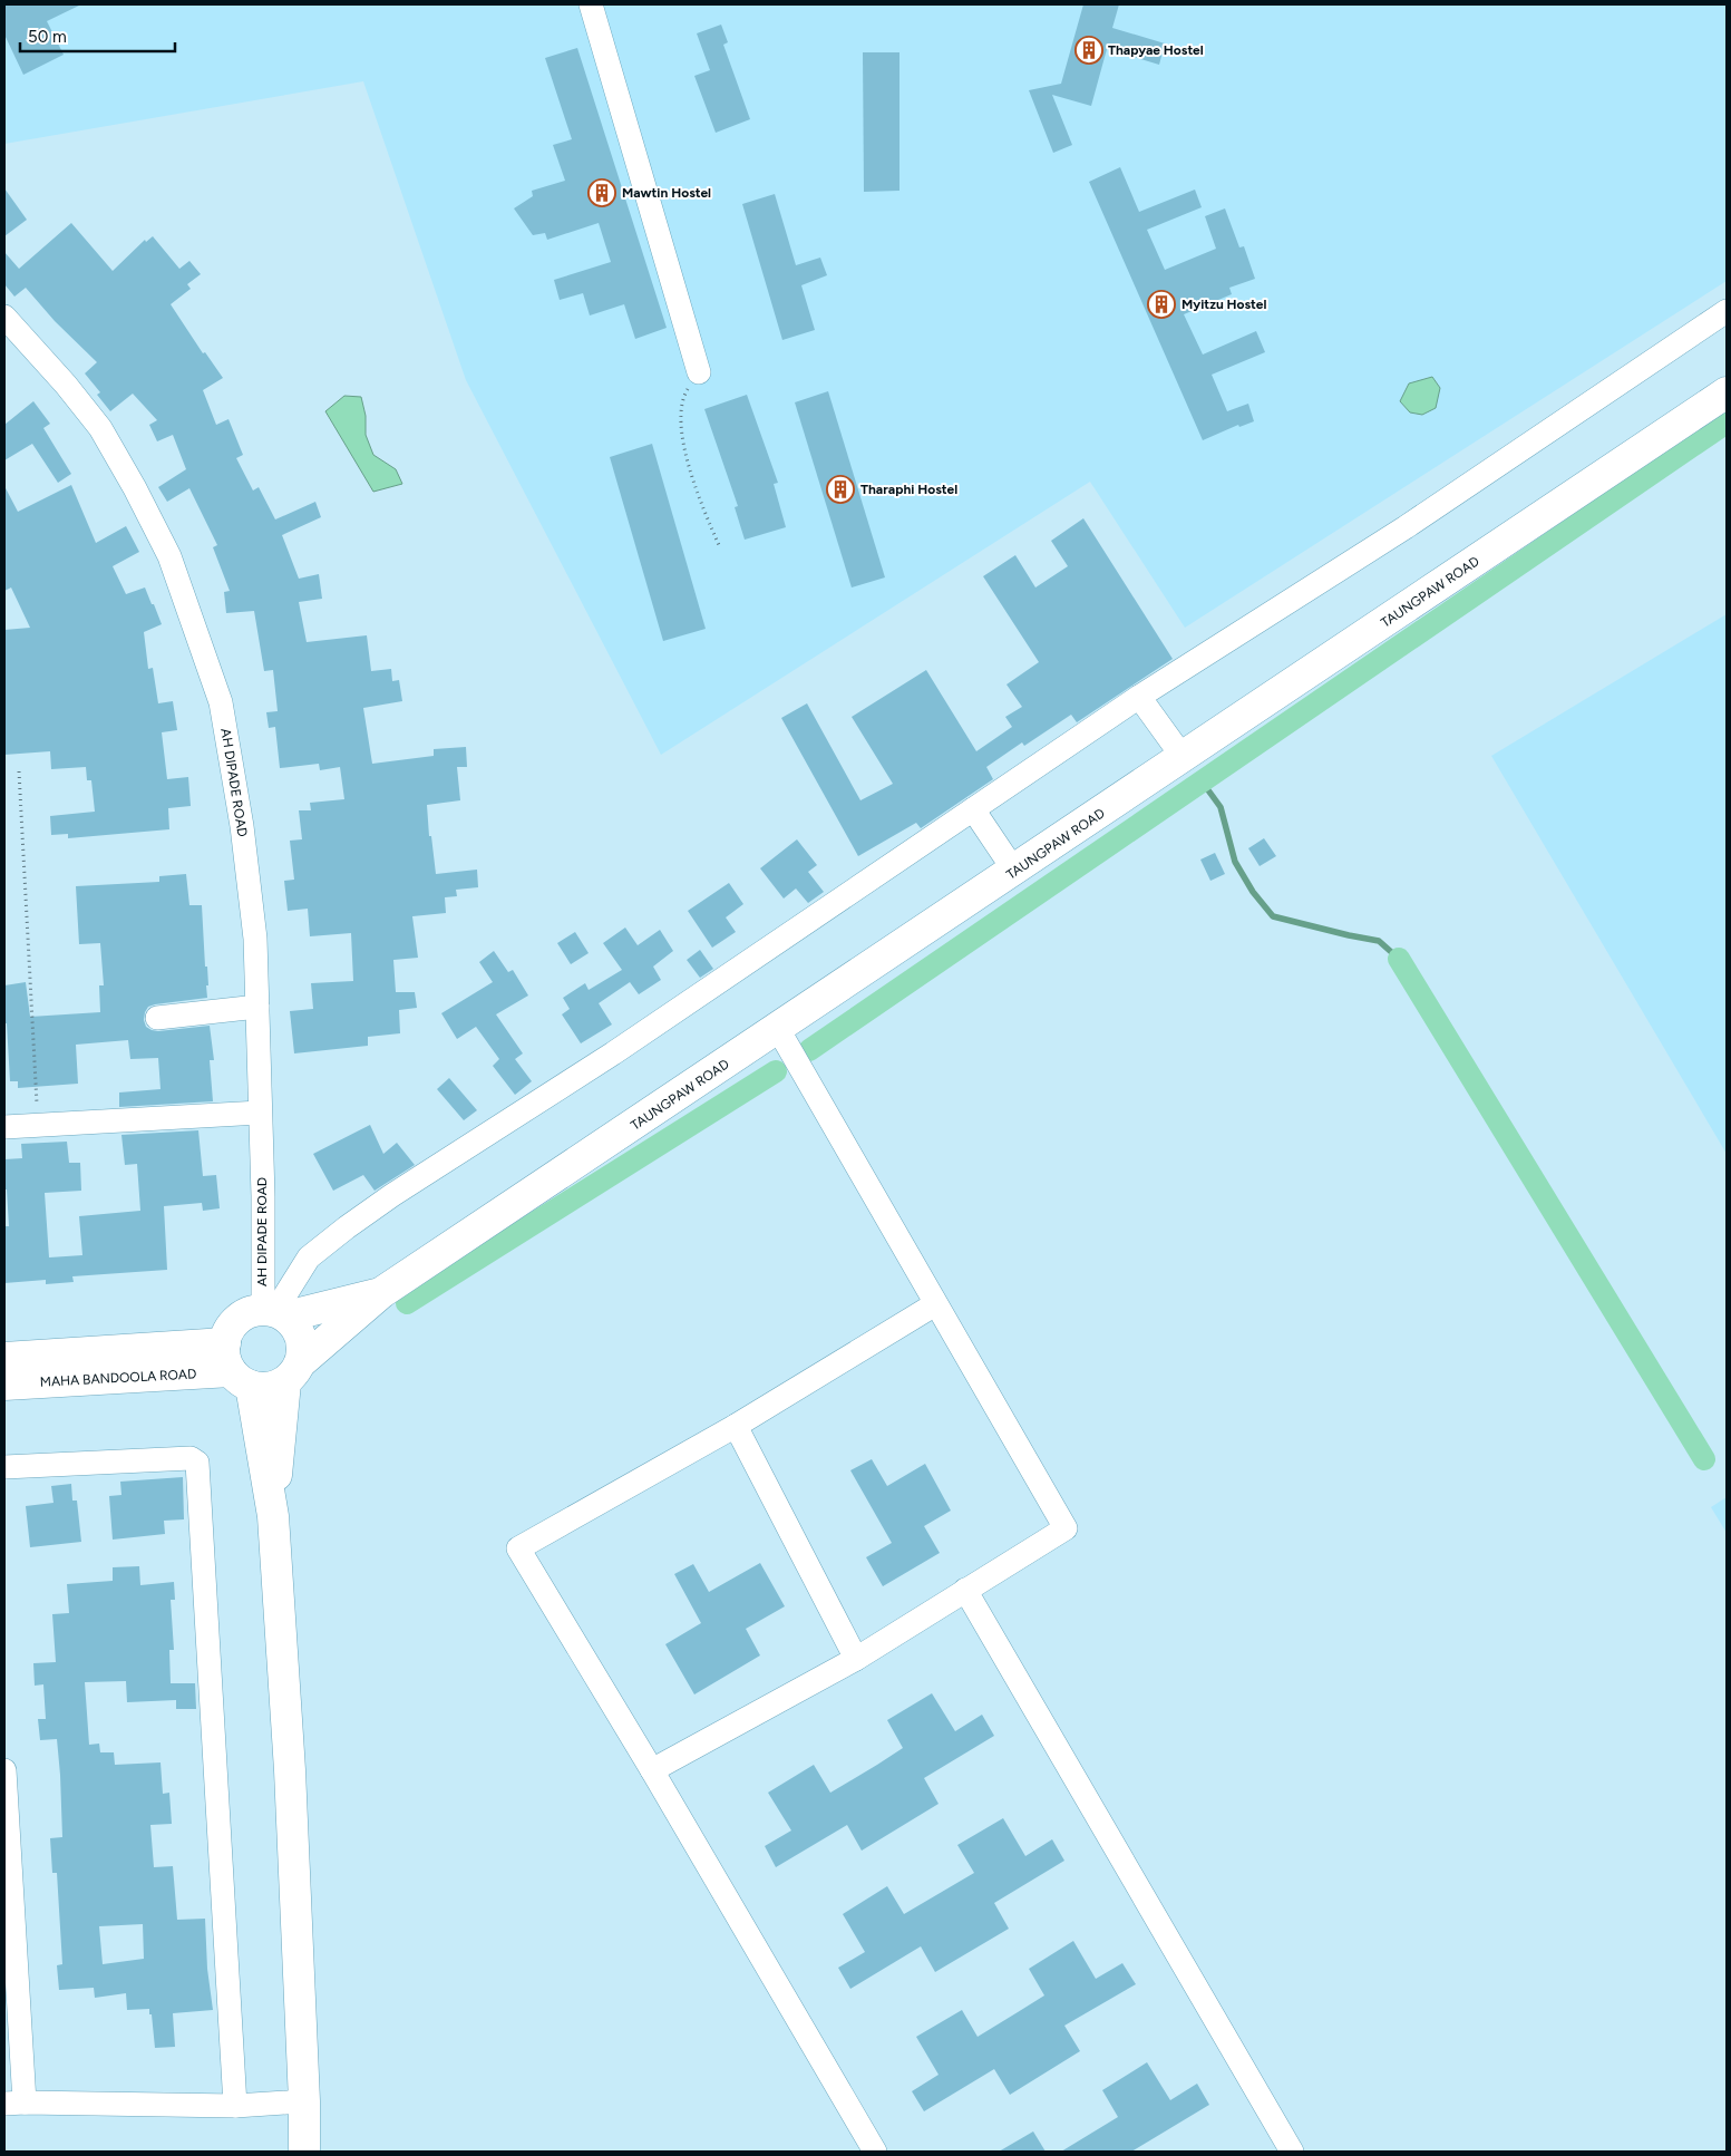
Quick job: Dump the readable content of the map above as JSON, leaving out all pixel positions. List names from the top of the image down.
{
  "streets": {
    "main road": ["TAUNGPAW ROAD", "MAHA BANDOOLA ROAD"],
    "street": ["AH DIPADE ROAD"]
  },
  "crossings": [
    ["TAUNGPAW ROAD", "AH DIPADE ROAD"],
    ["TAUNGPAW ROAD", "MAHA BANDOOLA ROAD"],
    ["AH DIPADE ROAD", "MAHA BANDOOLA ROAD"]
  ],
  "places": {
    "building": [
      "Thapyae Hostel",
      "Mawtin Hostel",
      "Myitzu Hostel",
      "Tharaphi Hostel"
    ]
  },
  "scale_bar": "50 m"
}
